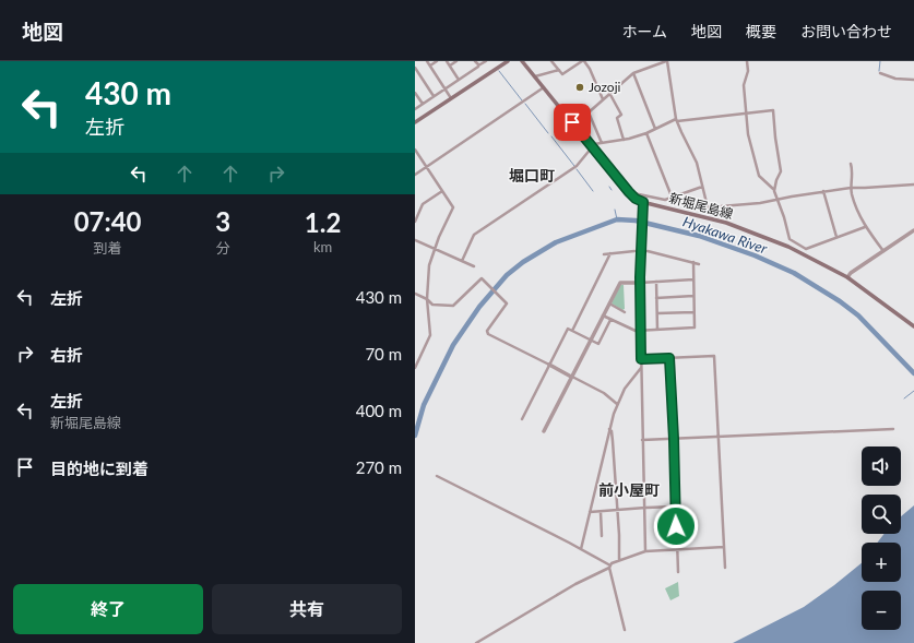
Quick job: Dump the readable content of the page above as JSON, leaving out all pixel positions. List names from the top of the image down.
{
  "streets": {
    "main road": ["新堀尾島線"]
  },
  "districts": ["堀口町", "前小屋町"],
  "water": ["Hyakawa River"],
  "places": ["Jozoji"],
  "page": {
    "header": "地図",
    "nav": [
      "ホーム",
      "地図",
      "概要",
      "お問い合わせ"
    ],
    "turn": ["430 m", "左折"],
    "eta": [
      "07:40",
      "到着",
      "3",
      "分",
      "1.2",
      "km"
    ],
    "list": [
      {
        "name": "左折",
        "value": "430 m"
      },
      {
        "name": "右折",
        "value": "70 m"
      },
      {
        "name": "左折",
        "note": "新堀尾島線",
        "value": "400 m"
      },
      {
        "name": "目的地に到着",
        "value": "270 m"
      }
    ],
    "map_buttons": ["+", "−"],
    "buttons": ["終了", "共有"]
  }
}
